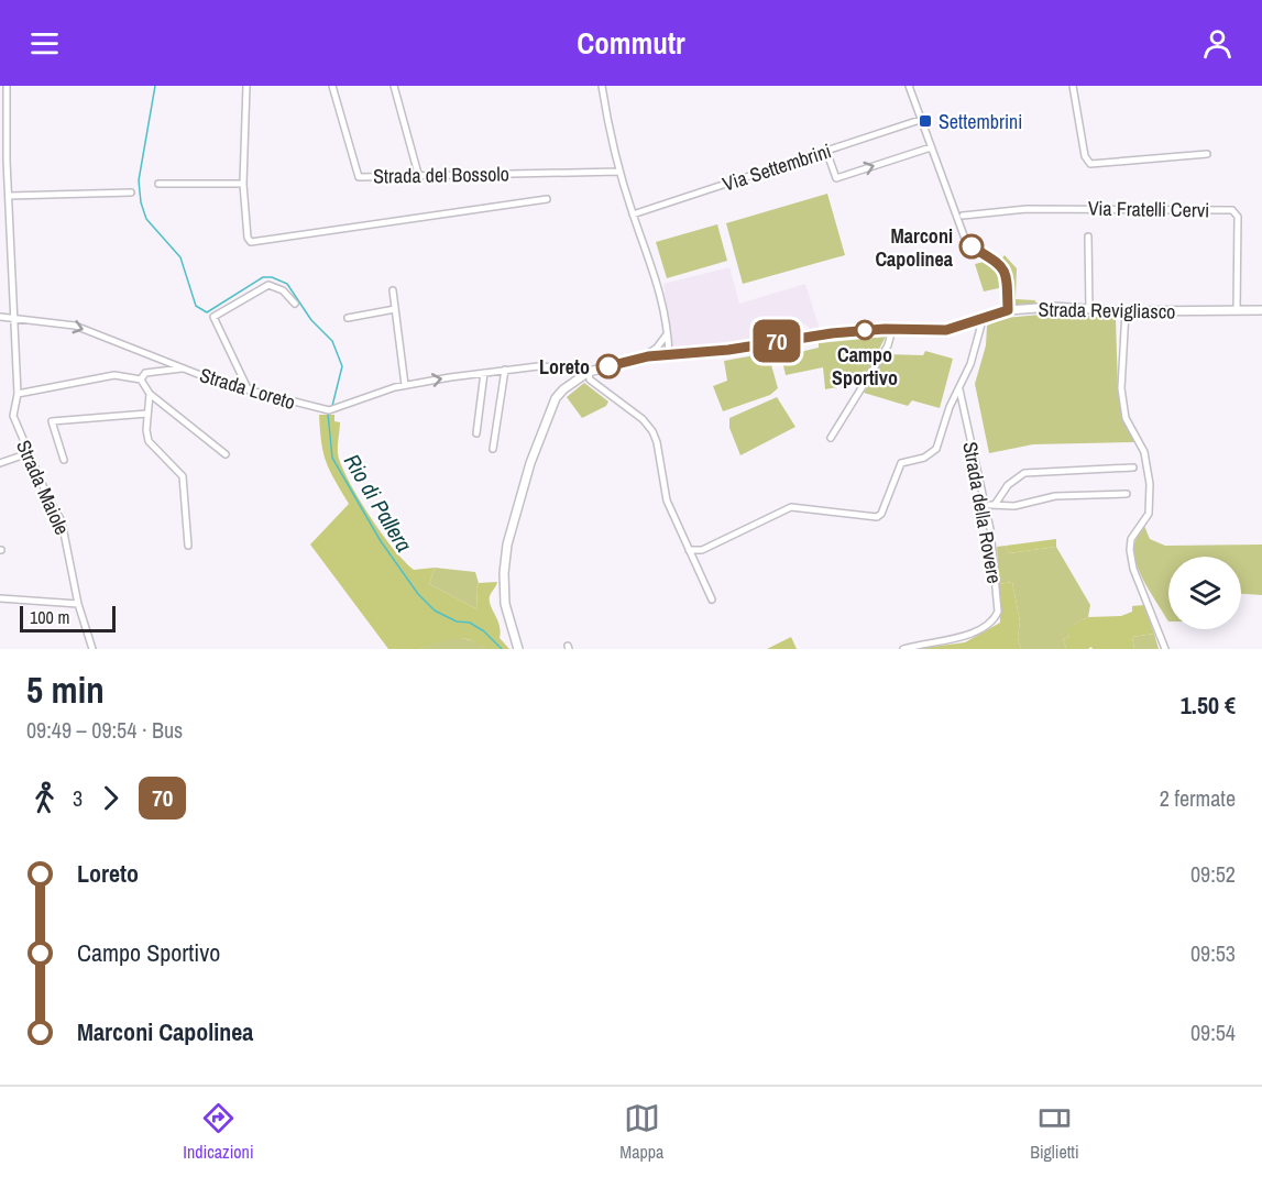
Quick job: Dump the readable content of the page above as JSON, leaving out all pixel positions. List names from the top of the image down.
{
  "streets": {
    "street": [
      "Via Settembrini",
      "Strada del Bossolo",
      "Via Fratelli Cervi",
      "Strada Revigliasco",
      "Strada Loreto",
      "Strada Maiole",
      "Strada della Rovere"
    ]
  },
  "crossings": [
    ["Via Fratelli Cervi", "Strada Revigliasco"],
    ["Strada Revigliasco", "Strada Loreto"],
    ["Strada Revigliasco", "Strada della Rovere"],
    ["Strada Loreto", "Strada Maiole"]
  ],
  "one_way": ["Strada Loreto"],
  "water": ["Rio di Pallera"],
  "places": {
    "transit": ["Settembrini"],
    "other": ["Marconi Capolinea", "Campo Sportivo", "Loreto"]
  },
  "lines": ["bus line 70"],
  "scale_bar": "100 m",
  "page": {
    "header": "Commutr",
    "on_map": "70",
    "scale": "100 m",
    "heading": ["5 min", "09:49 – 09:54 · Bus", "1.50 €"],
    "legs": ["3", "70", "2 fermate"],
    "list": [
      {
        "name": "Loreto",
        "value": "09:52"
      },
      {
        "name": "Campo Sportivo",
        "value": "09:53"
      },
      {
        "name": "Marconi Capolinea",
        "value": "09:54"
      }
    ],
    "tabs": ["Indicazioni", "Mappa", "Biglietti"]
  }
}
